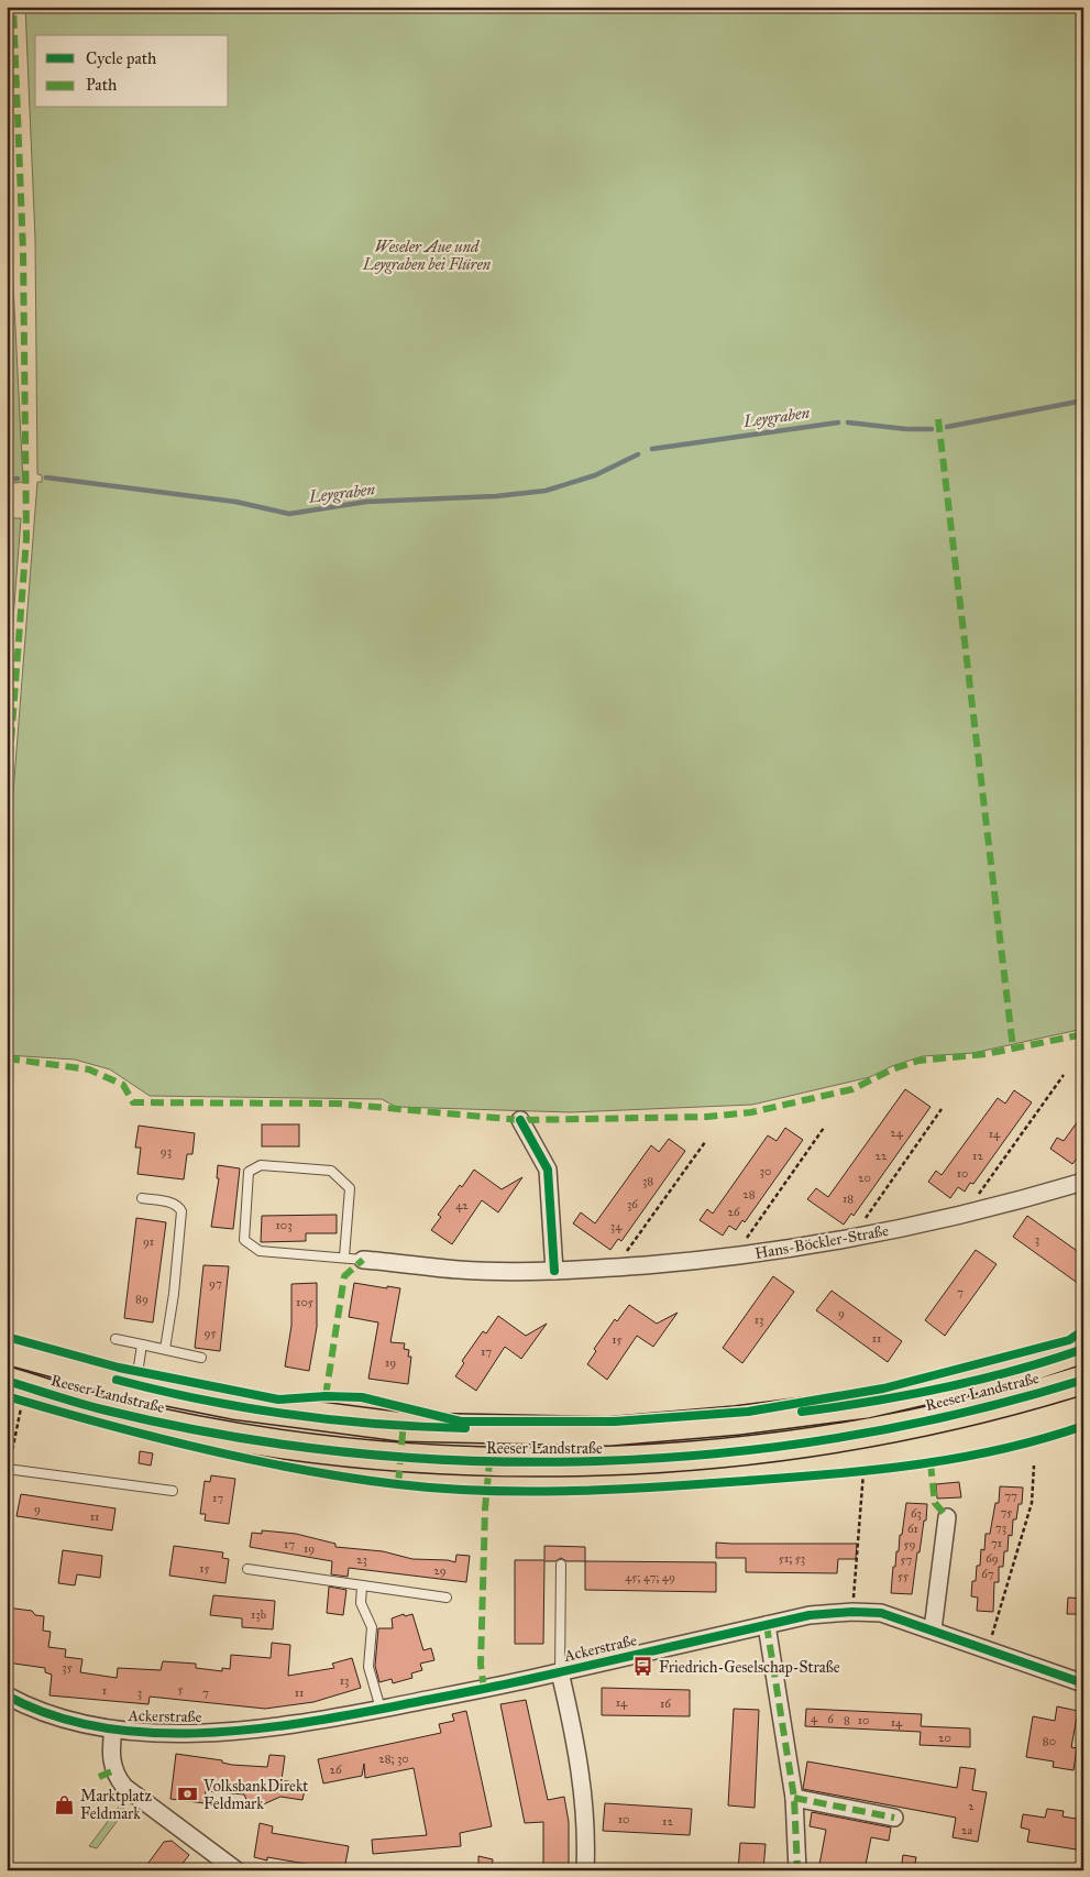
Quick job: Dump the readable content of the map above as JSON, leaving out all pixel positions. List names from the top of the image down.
{
  "streets": {
    "main road": ["Reeser Landstraße"],
    "street": ["Hans-Böckler-Straße", "Ackerstraße"]
  },
  "water": ["Leygraben"],
  "parks": ["Weseler Aue und Leygraben bei Flüren"],
  "places": {
    "bus stop": ["Friedrich-Geselschap-Straße"],
    "bank": ["VolksbankDirekt Feldmark"],
    "shop": ["Marktplatz Feldmark"]
  },
  "house_numbers": [
    "24",
    "14",
    "93",
    "22",
    "12",
    "30",
    "10",
    "20",
    "38",
    "28",
    "18",
    "36",
    "42",
    "26",
    "103",
    "34",
    "3",
    "91",
    "97",
    "7",
    "89",
    "105",
    "9",
    "13",
    "95",
    "11",
    "15",
    "17",
    "19",
    "77",
    "17",
    "9",
    "75",
    "63",
    "11",
    "73",
    "61",
    "71",
    "17",
    "59",
    "19",
    "51; 53",
    "69",
    "23",
    "57",
    "15",
    "29",
    "67",
    "55",
    "45; 47; 49",
    "13b",
    "35",
    "13",
    "5",
    "1",
    "3",
    "7",
    "11",
    "14",
    "16",
    "4",
    "6",
    "8",
    "10",
    "14",
    "20",
    "80",
    "28; 30",
    "26",
    "2",
    "10",
    "12",
    "2a"
  ],
  "legend": ["Cycle path", "Path"]
}
